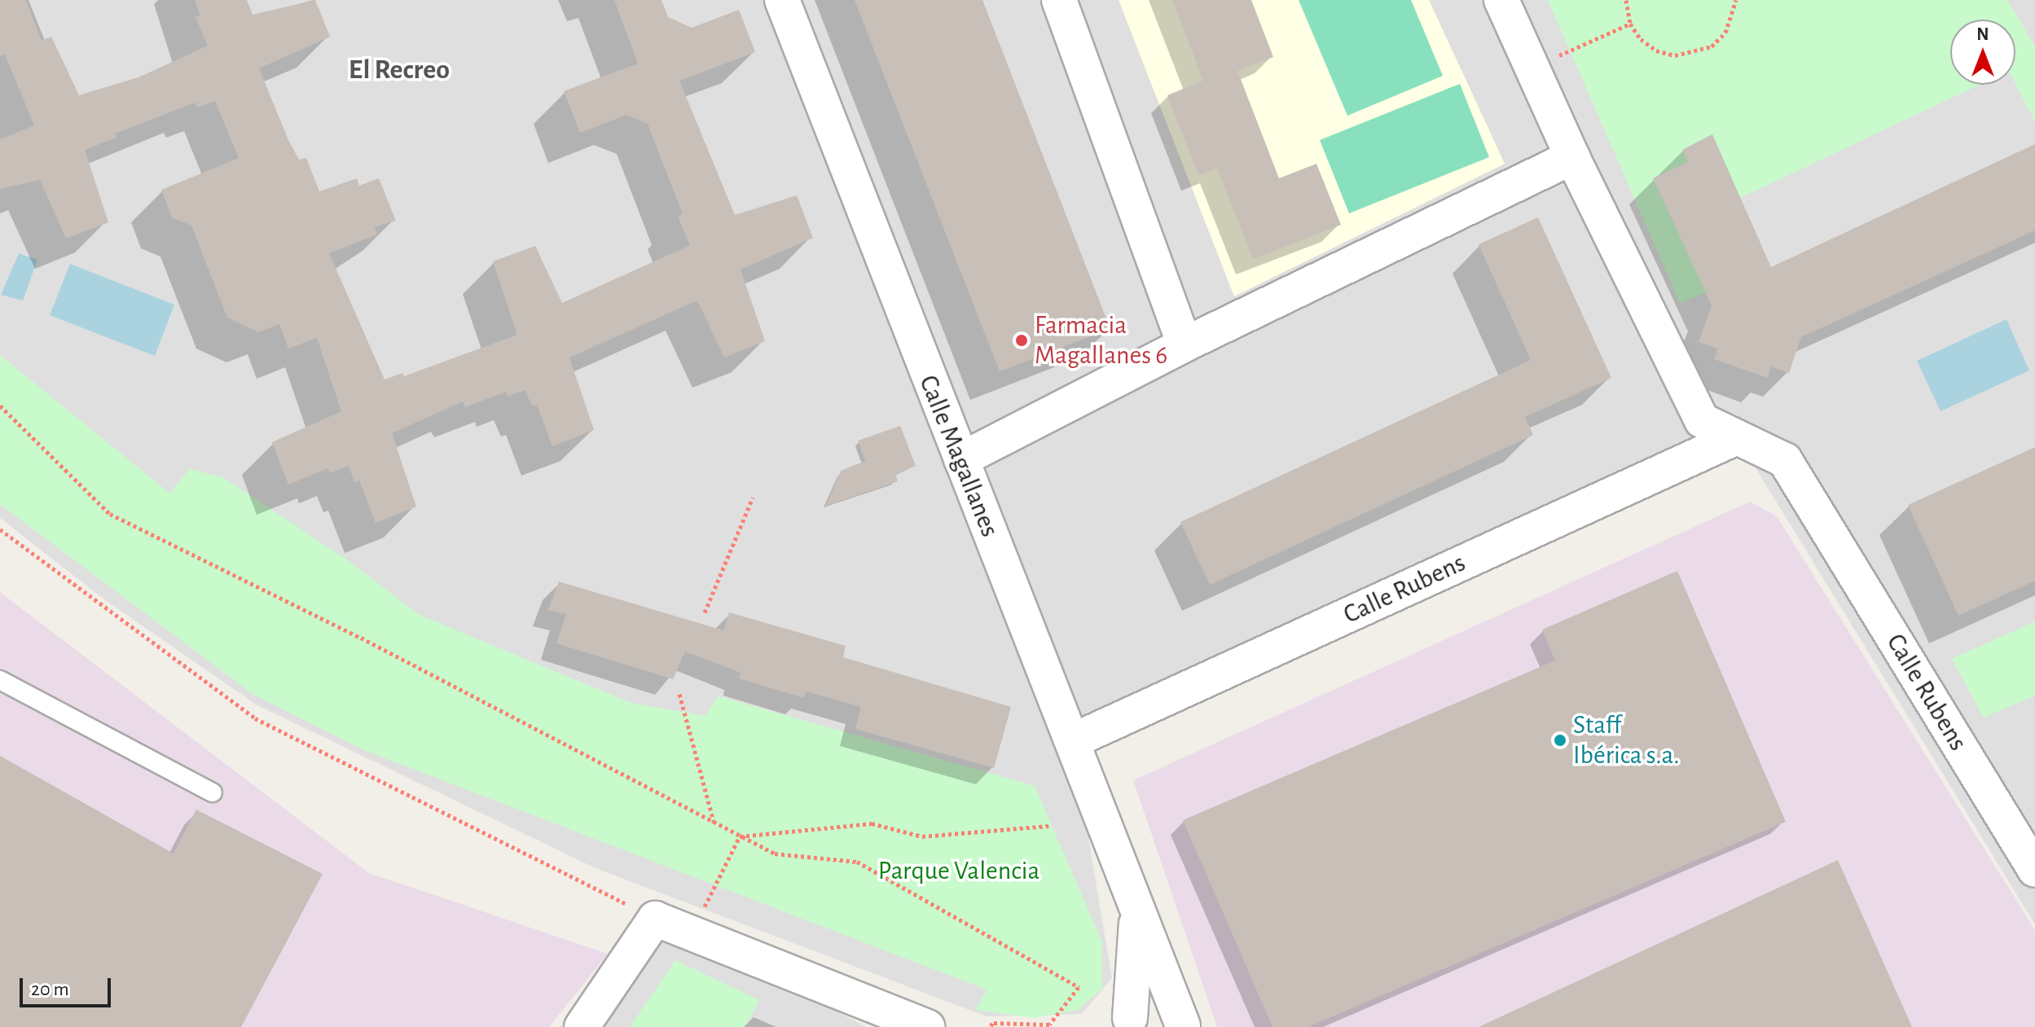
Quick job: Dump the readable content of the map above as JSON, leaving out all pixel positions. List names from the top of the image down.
{
  "streets": {
    "street": ["Calle Magallanes", "Calle Rubens"]
  },
  "crossings": [
    ["Calle Magallanes", "Calle Rubens"]
  ],
  "districts": ["El Recreo"],
  "parks": ["Parque Valencia"],
  "places": ["Farmacia Magallanes 6", "Staff Ibérica s.a."],
  "scale_bar": "20 m",
  "north": "top"
}
